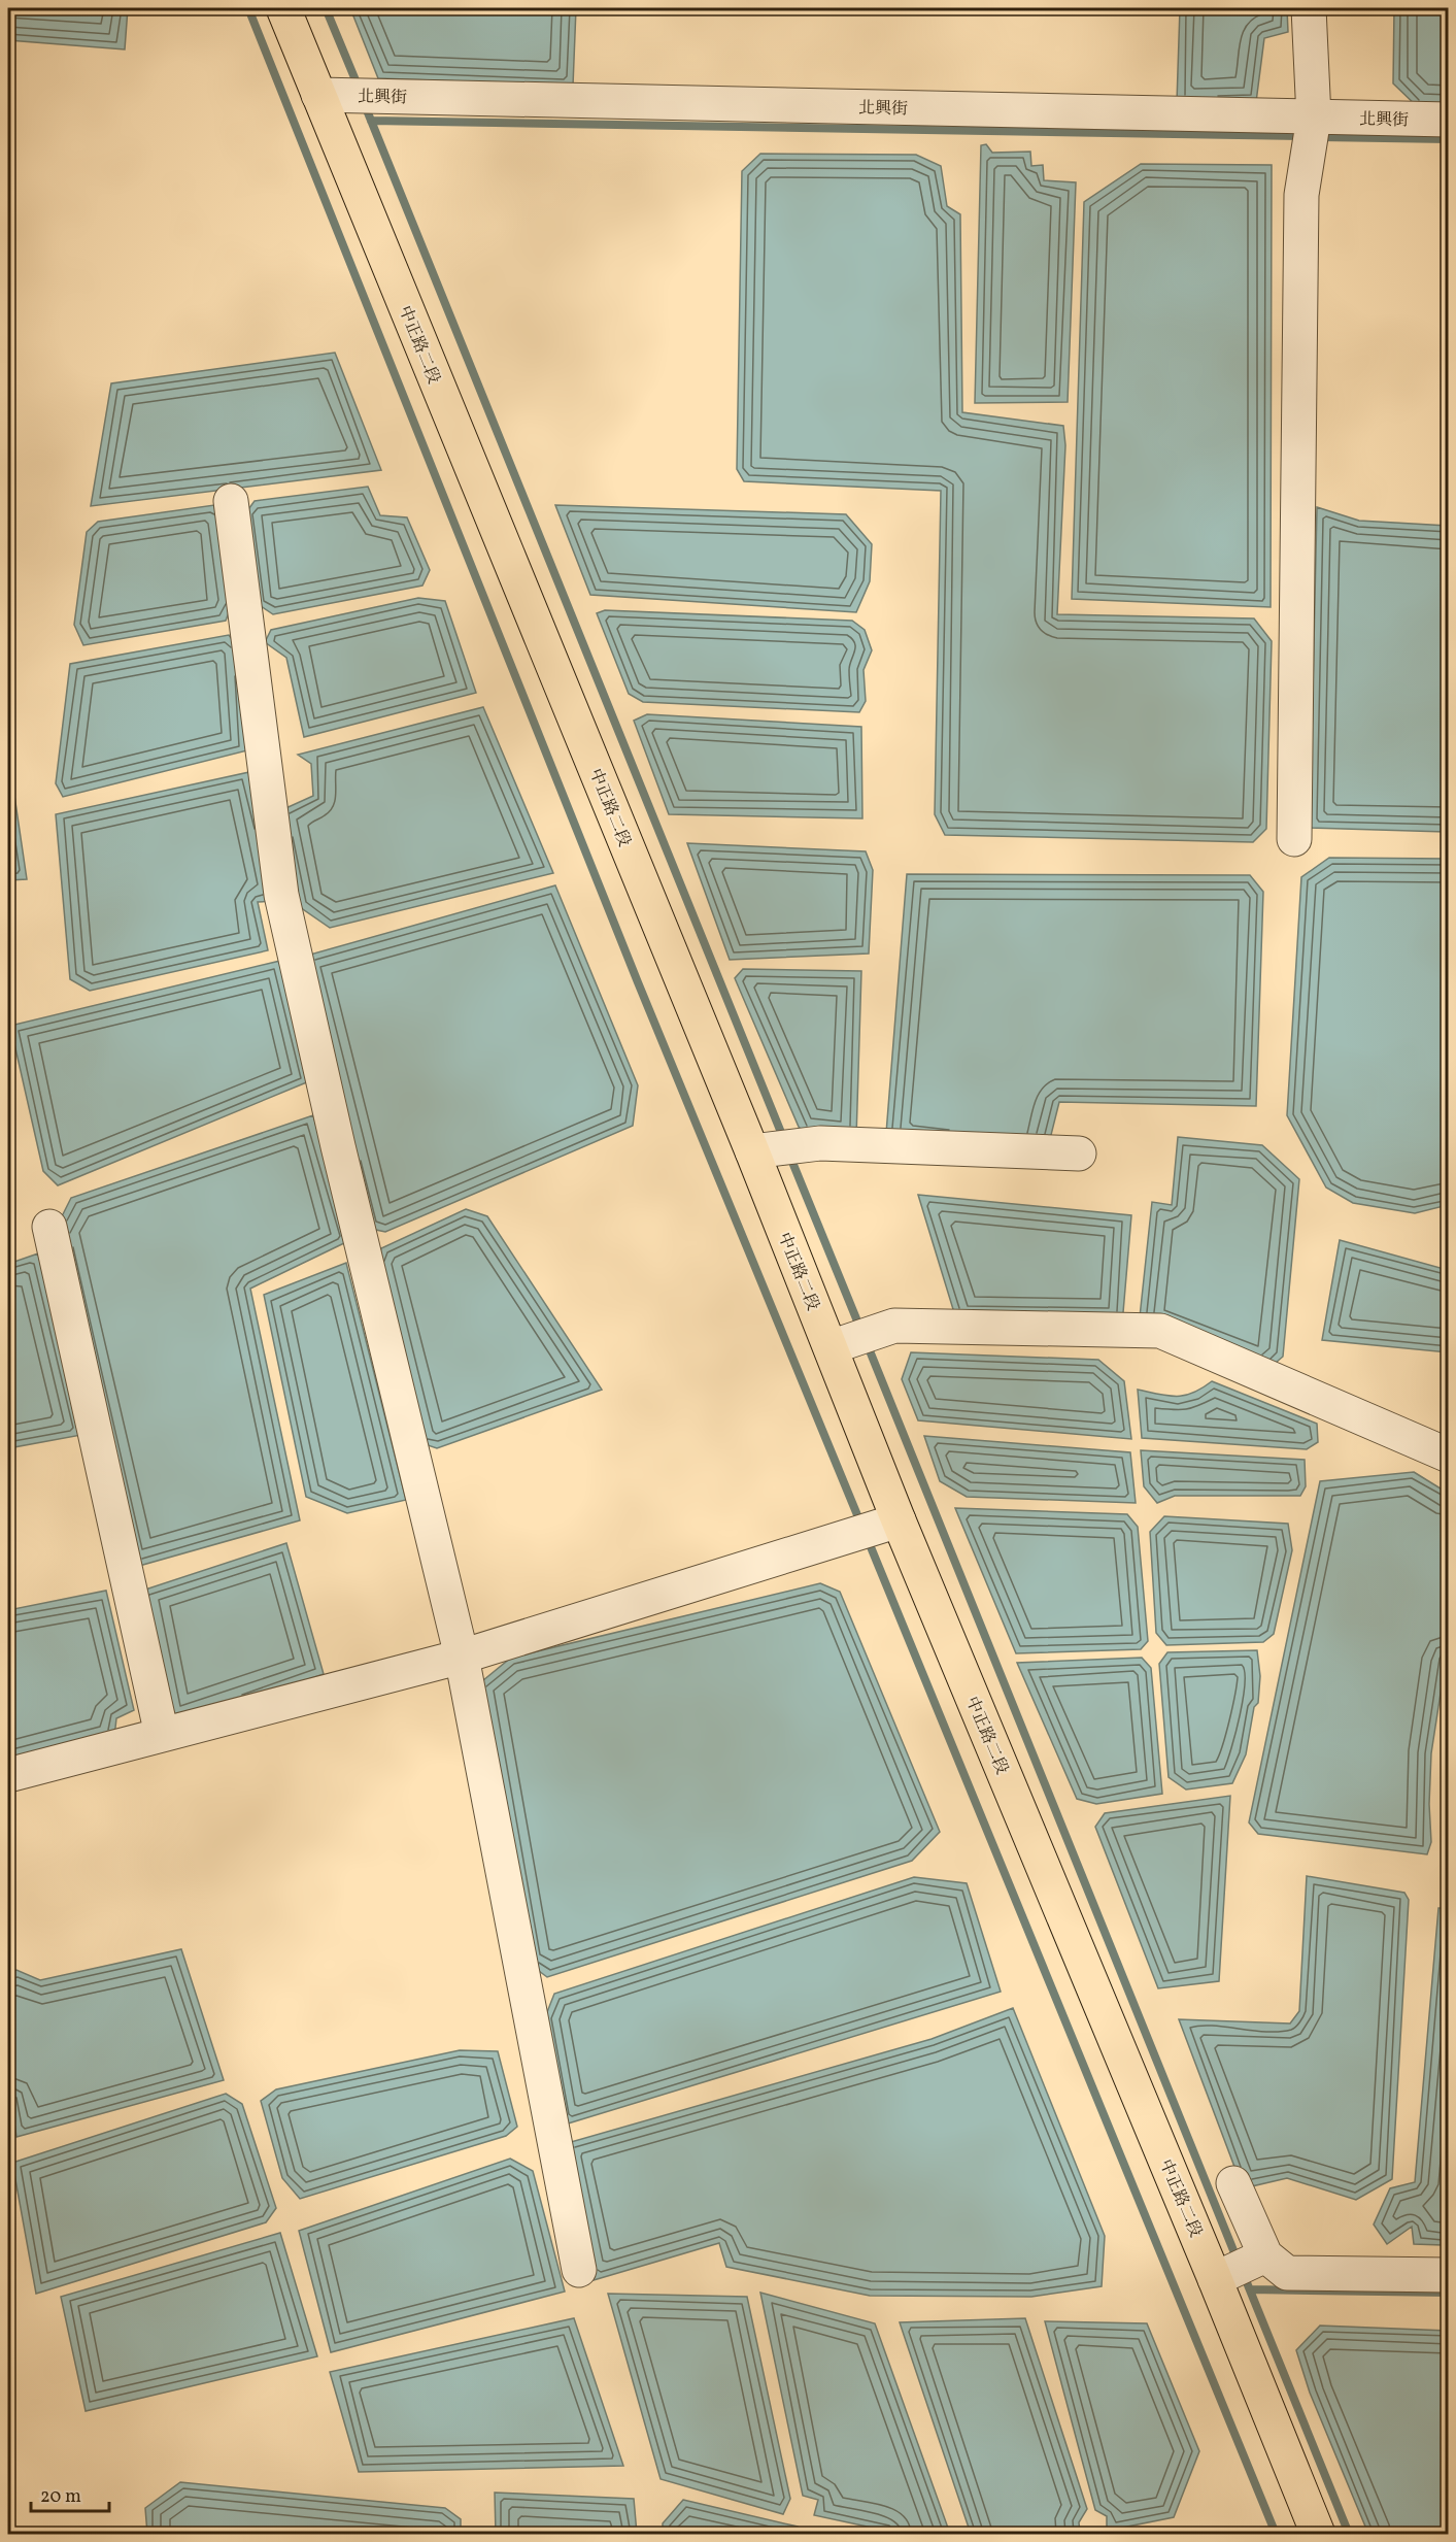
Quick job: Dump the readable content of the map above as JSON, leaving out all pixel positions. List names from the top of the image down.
{
  "streets": {
    "main road": ["中正路二段"],
    "street": ["北興街"]
  },
  "crossings": [
    ["北興街", "中正路二段"]
  ],
  "scale_bar": "20 m"
}
